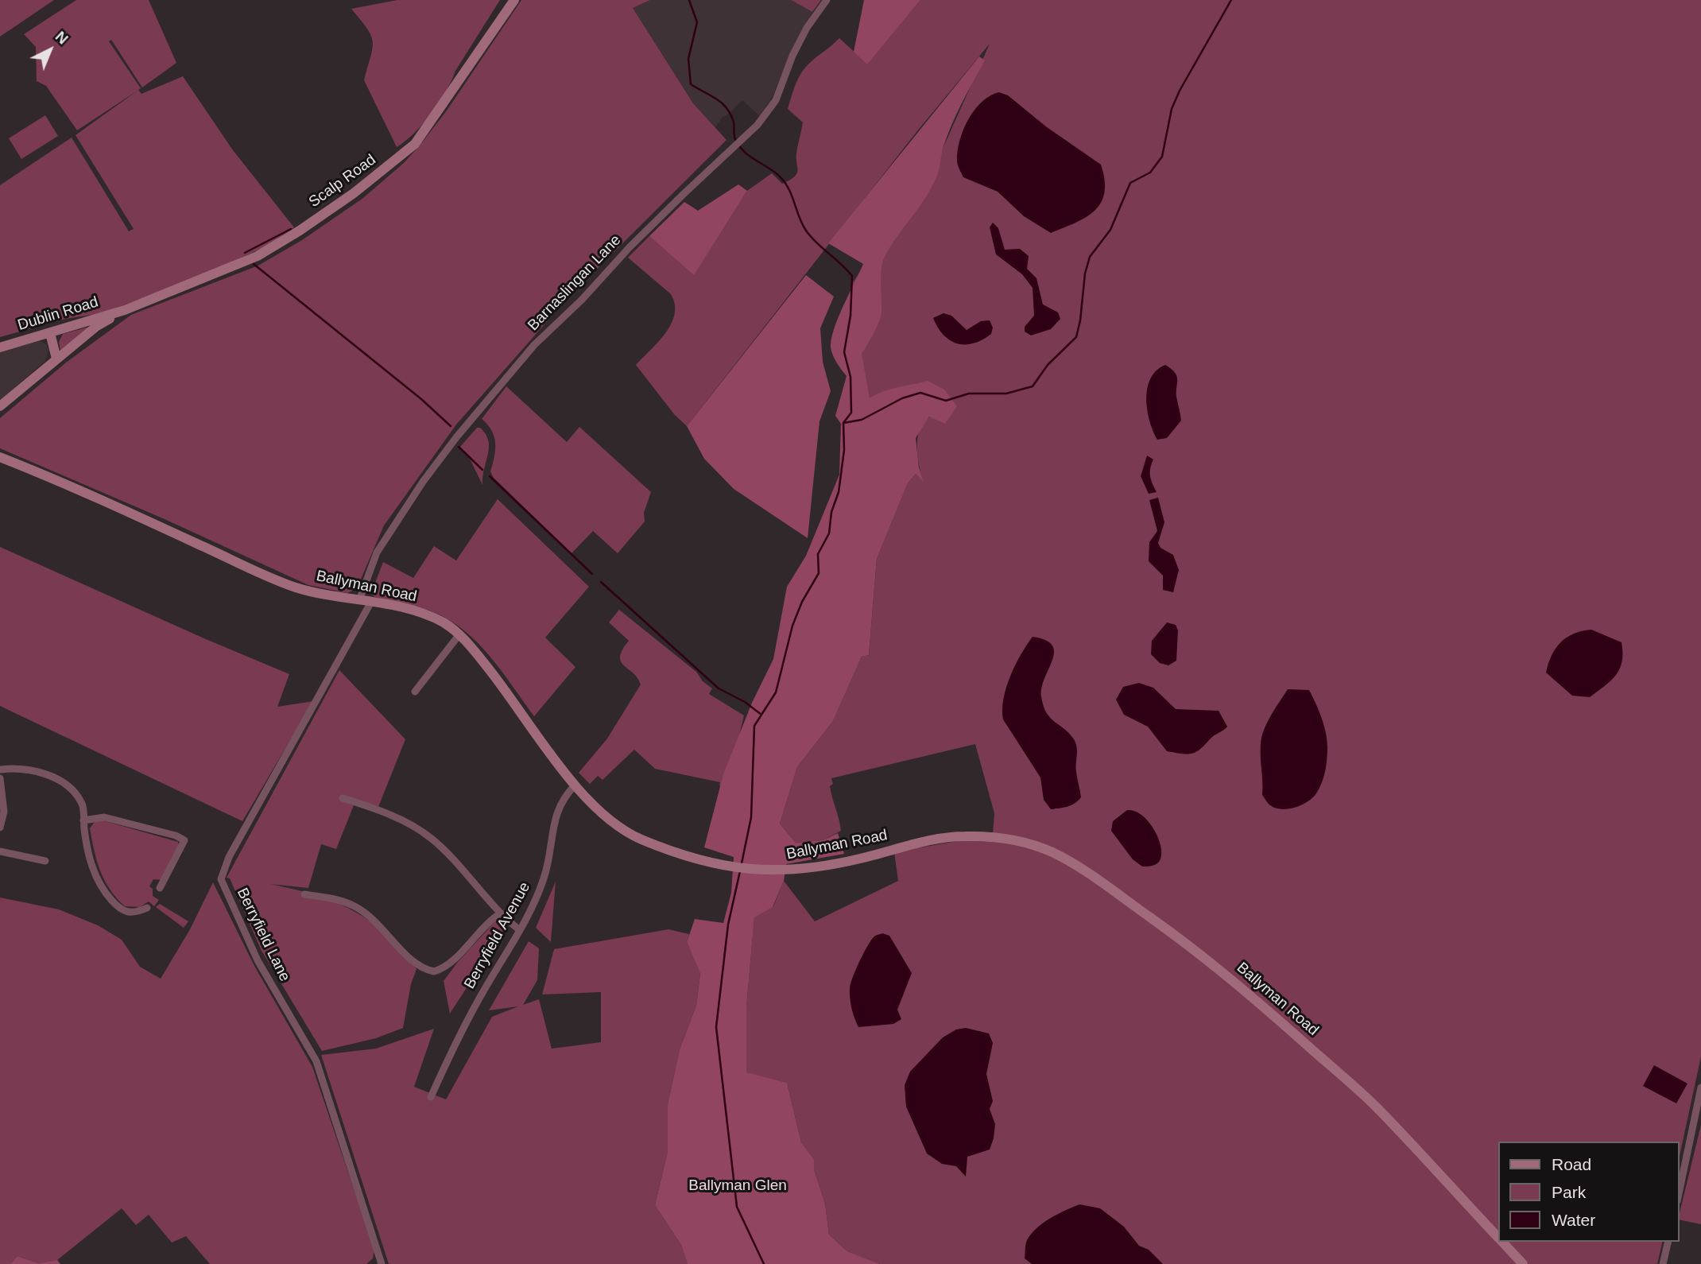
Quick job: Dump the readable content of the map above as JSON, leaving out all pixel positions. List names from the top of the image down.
{
  "streets": {
    "street": [
      "Scalp Road",
      "Barnaslingan Lane",
      "Dublin Road",
      "Ballyman Road",
      "Berryfield Lane",
      "Berryfield Avenue"
    ]
  },
  "crossings": [
    ["Scalp Road", "Dublin Road"],
    ["Barnaslingan Lane", "Ballyman Road"],
    ["Ballyman Road", "Berryfield Lane"],
    ["Ballyman Road", "Berryfield Avenue"]
  ],
  "parks": ["Ballyman Glen"],
  "legend": ["Road", "Park", "Water"],
  "north": "top right"
}
